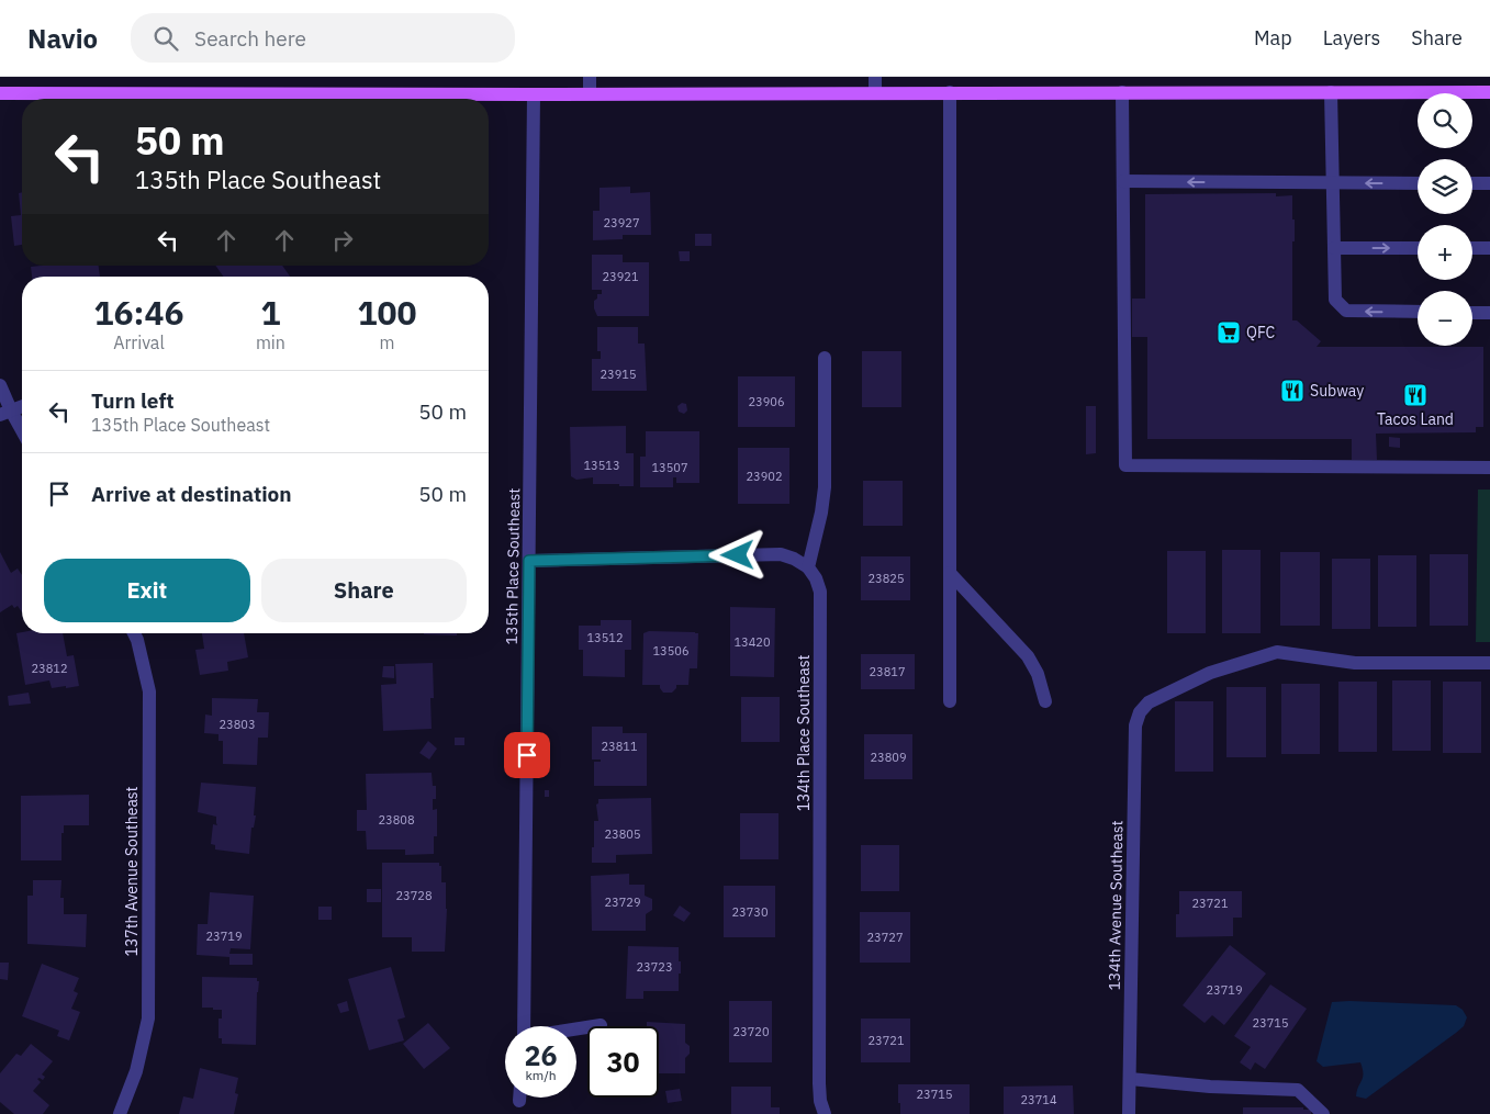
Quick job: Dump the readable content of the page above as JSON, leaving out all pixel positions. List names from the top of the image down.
{
  "streets": {
    "street": [
      "135th Place Southeast",
      "134th Place Southeast",
      "137th Avenue Southeast",
      "134th Avenue Southeast"
    ]
  },
  "places": {
    "supermarket": ["QFC"],
    "restaurant": ["Subway", "Tacos Land"]
  },
  "house_numbers": [
    "23927",
    "23921",
    "23915",
    "23906",
    "13513",
    "13507",
    "23902",
    "23825",
    "13512",
    "13420",
    "13506",
    "23812",
    "23817",
    "23803",
    "23811",
    "23809",
    "23808",
    "23805",
    "23728",
    "23729",
    "23721",
    "23730",
    "23719",
    "23727",
    "23723",
    "23719",
    "23715",
    "23720",
    "23721",
    "23715",
    "23714"
  ],
  "page": {
    "header": "Navio",
    "search": "Search here",
    "nav": ["Map", "Layers", "Share"],
    "map_buttons": ["+", "−"],
    "turn": ["50 m", "135th Place Southeast"],
    "eta": [
      "16:46",
      "Arrival",
      "1",
      "min",
      "100",
      "m"
    ],
    "list": [
      {
        "name": "Turn left",
        "note": "135th Place Southeast",
        "value": "50 m"
      },
      {
        "name": "Arrive at destination",
        "value": "50 m"
      }
    ],
    "buttons": ["Exit", "Share"],
    "speed": "26 km/h",
    "limit": "30"
  }
}
